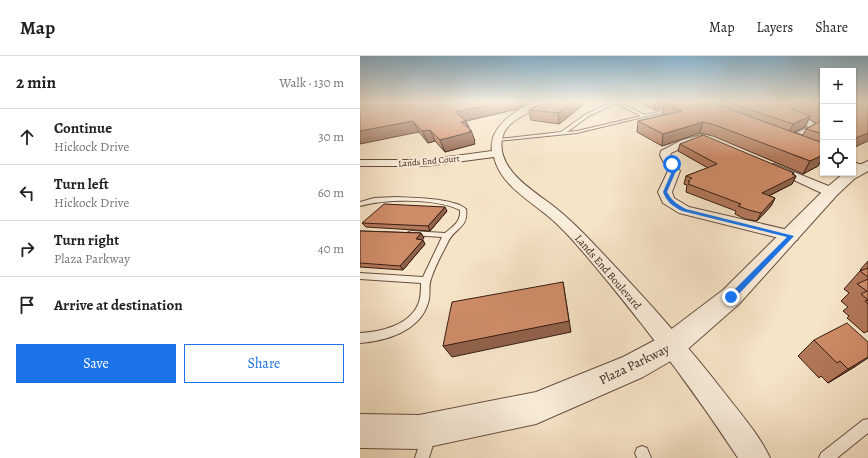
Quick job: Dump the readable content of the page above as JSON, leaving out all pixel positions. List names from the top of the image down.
{
  "streets": {
    "street": ["Lands End Court", "Lands End Boulevard", "Plaza Parkway"]
  },
  "crossings": [
    ["Lands End Court", "Lands End Boulevard"],
    ["Lands End Boulevard", "Plaza Parkway"]
  ],
  "page": {
    "header": "Map",
    "nav": ["Map", "Layers", "Share"],
    "heading": ["2 min", "Walk · 130 m"],
    "map_buttons": ["+", "−"],
    "list": [
      ["Continue", "Hickock Drive", "30 m"],
      ["Turn left", "Hickock Drive", "60 m"],
      ["Turn right", "Plaza Parkway", "40 m"],
      "Arrive at destination"
    ],
    "buttons": ["Save", "Share"]
  }
}
